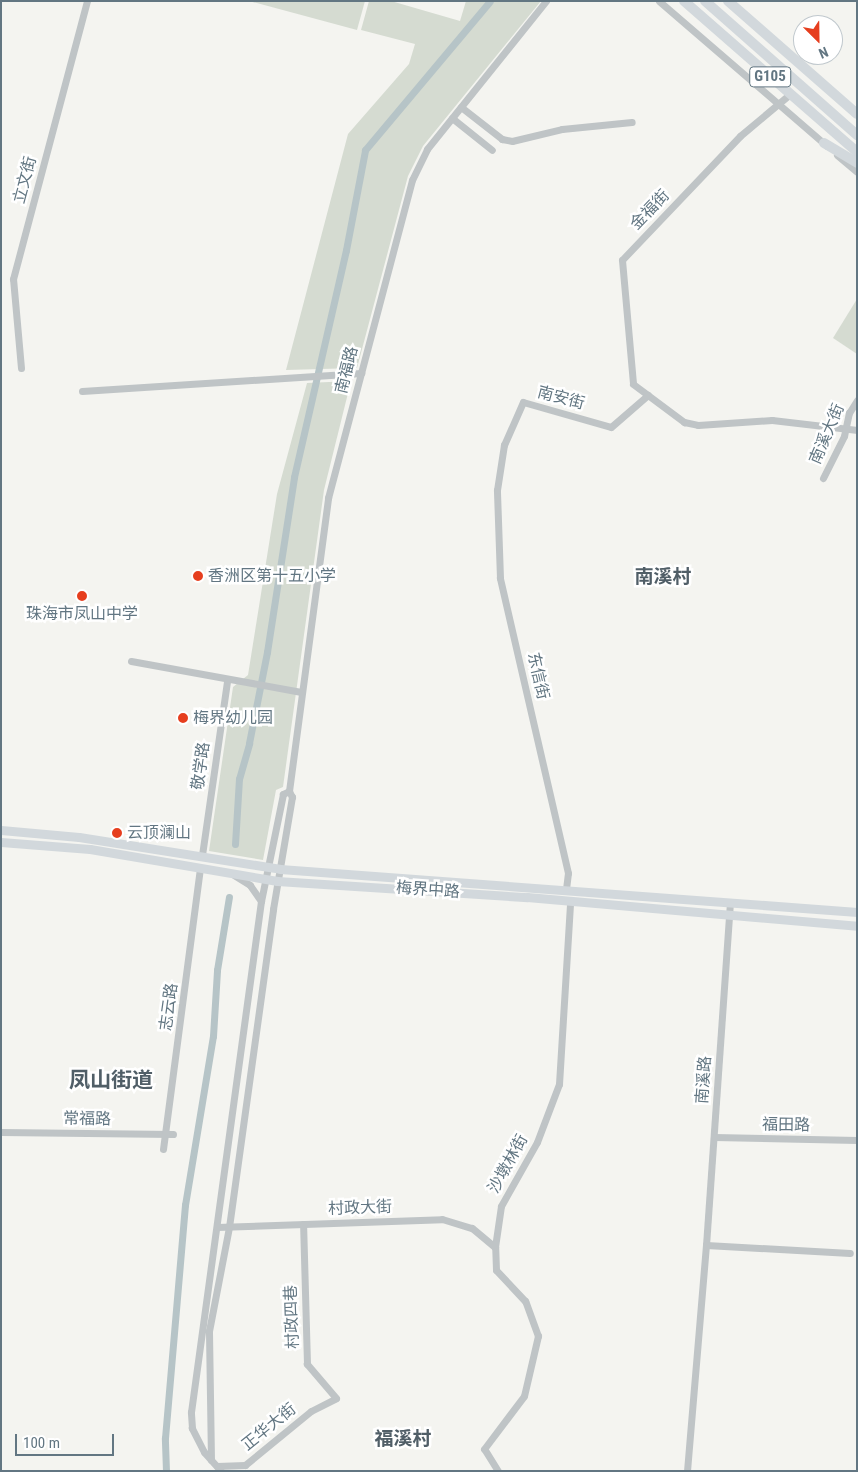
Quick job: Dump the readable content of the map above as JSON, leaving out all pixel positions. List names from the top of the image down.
{
  "streets": {
    "highway": ["G105"],
    "main road": ["梅界中路"],
    "street": [
      "立文街",
      "金福街",
      "南福路",
      "南安街",
      "南溪大街",
      "东信街",
      "敬学路",
      "志云路",
      "南溪路",
      "常福路",
      "福田路",
      "沙墩林街",
      "村政大街",
      "村政四巷",
      "正华大街"
    ]
  },
  "crossings": [
    ["G105", "金福街"],
    ["金福街", "南安街"],
    ["南安街", "东信街"],
    ["东信街", "梅界中路"],
    ["敬学路", "梅界中路"],
    ["梅界中路", "志云路"],
    ["梅界中路", "南溪路"],
    ["梅界中路", "沙墩林街"],
    ["志云路", "常福路"],
    ["南溪路", "福田路"],
    ["沙墩林街", "村政大街"],
    ["村政大街", "村政四巷"],
    ["村政四巷", "正华大街"]
  ],
  "districts": ["南溪村", "凤山街道", "福溪村"],
  "places": [
    "香洲区第十五小学",
    "珠海市凤山中学",
    "梅界幼儿园",
    "云顶澜山"
  ],
  "scale_bar": "100 m",
  "north": "bottom right"
}
